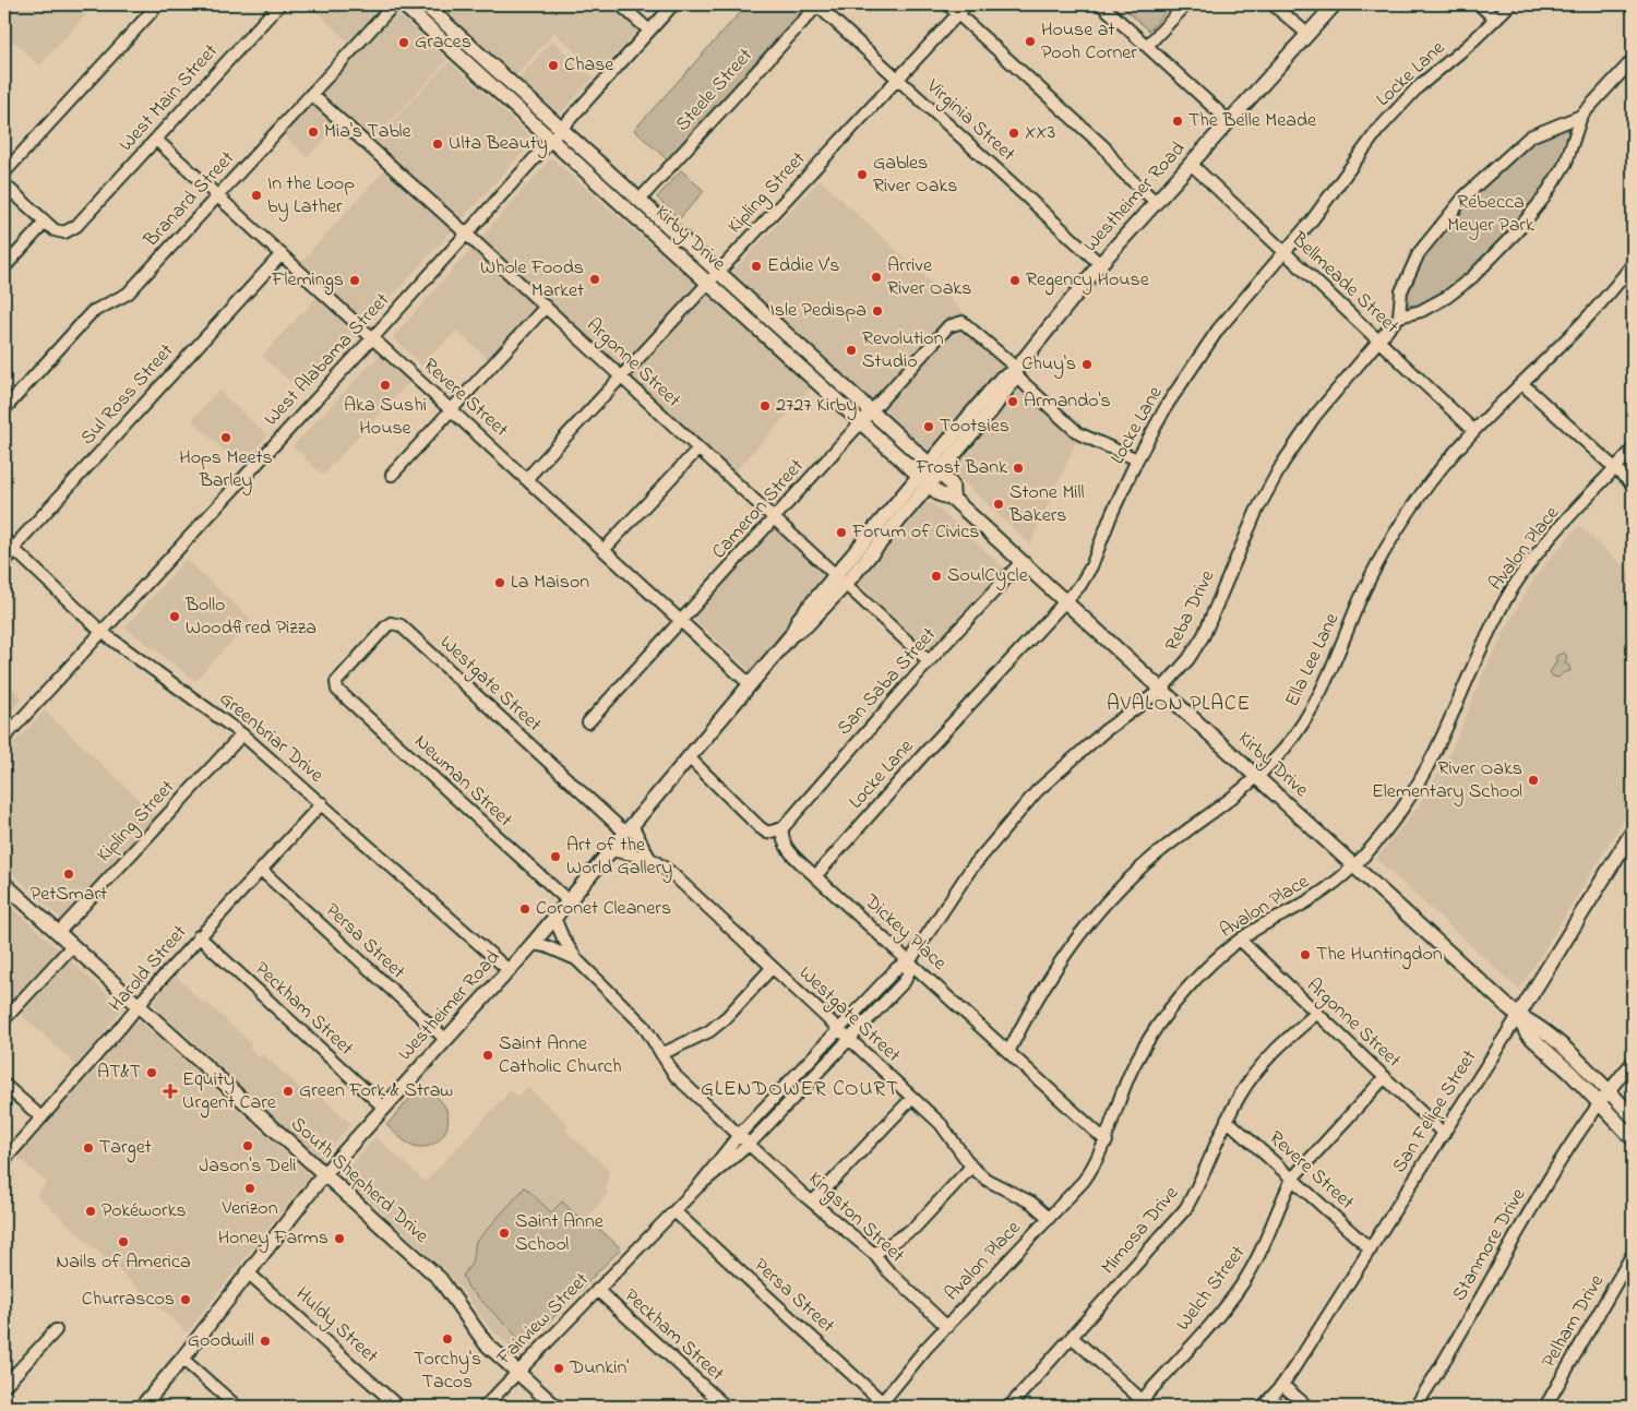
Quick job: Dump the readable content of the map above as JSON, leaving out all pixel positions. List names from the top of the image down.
{
  "streets": {
    "main road": [
      "Westheimer Road",
      "Kirby Drive",
      "San Felipe Street",
      "South Shepherd Drive"
    ],
    "street": [
      "Locke Lane",
      "Steele Street",
      "West Main Street",
      "Virginia Street",
      "Kipling Street",
      "Branard Street",
      "Bellmeade Street",
      "West Alabama Street",
      "Argonne Street",
      "Sul Ross Street",
      "Revere Street",
      "Cameron Street",
      "Avalon Place",
      "Reba Drive",
      "Ella Lee Lane",
      "San Saba Street",
      "Westgate Street",
      "Greenbriar Drive",
      "Newman Street",
      "Dickey Place",
      "Persa Street",
      "Harold Street",
      "Peckham Street",
      "Kingston Street",
      "Mimosa Drive",
      "Stanmore Drive",
      "Welch Street",
      "Fairview Street",
      "Pelham Drive",
      "Huldy Street"
    ]
  },
  "crossings": [
    ["Locke Lane", "Kirby Drive"],
    ["Locke Lane", "Bellmeade Street"],
    ["Locke Lane", "Dickey Place"],
    ["Steele Street", "Virginia Street"],
    ["Steele Street", "Kirby Drive"],
    ["West Main Street", "Revere Street"],
    ["Virginia Street", "Kipling Street"],
    ["Virginia Street", "Westheimer Road"],
    ["Kipling Street", "Kirby Drive"],
    ["Kipling Street", "Argonne Street"],
    ["Kipling Street", "Revere Street"],
    ["Kipling Street", "Greenbriar Drive"],
    ["Kipling Street", "South Shepherd Drive"],
    ["Westheimer Road", "Kirby Drive"],
    ["Westheimer Road", "Bellmeade Street"],
    ["Westheimer Road", "Argonne Street"],
    ["Westheimer Road", "Revere Street"],
    ["Westheimer Road", "Cameron Street"],
    ["Westheimer Road", "Westgate Street"],
    ["Westheimer Road", "Greenbriar Drive"],
    ["Westheimer Road", "Newman Street"],
    ["Westheimer Road", "Persa Street"],
    ["Westheimer Road", "Peckham Street"],
    ["Westheimer Road", "South Shepherd Drive"],
    ["Westheimer Road", "Huldy Street"],
    ["Branard Street", "Argonne Street"],
    ["Branard Street", "Revere Street"],
    ["Kirby Drive", "West Alabama Street"],
    ["Kirby Drive", "Cameron Street"],
    ["Kirby Drive", "Avalon Place"],
    ["Kirby Drive", "Reba Drive"],
    ["Kirby Drive", "Ella Lee Lane"],
    ["Kirby Drive", "San Saba Street"],
    ["Kirby Drive", "San Felipe Street"],
    ["Kirby Drive", "Stanmore Drive"],
    ["Bellmeade Street", "Reba Drive"],
    ["Bellmeade Street", "Ella Lee Lane"],
    ["West Alabama Street", "Argonne Street"],
    ["West Alabama Street", "Revere Street"],
    ["West Alabama Street", "Greenbriar Drive"],
    ["Argonne Street", "Cameron Street"],
    ["Argonne Street", "Avalon Place"],
    ["Argonne Street", "San Saba Street"],
    ["Argonne Street", "San Felipe Street"],
    ["Argonne Street", "Mimosa Drive"],
    ["Argonne Street", "Welch Street"],
    ["Sul Ross Street", "Revere Street"],
    ["Sul Ross Street", "Greenbriar Drive"],
    ["Revere Street", "Cameron Street"],
    ["Revere Street", "San Felipe Street"],
    ["Revere Street", "Mimosa Drive"],
    ["Revere Street", "Welch Street"],
    ["Avalon Place", "Westgate Street"],
    ["Avalon Place", "Dickey Place"],
    ["Avalon Place", "Persa Street"],
    ["Avalon Place", "Kingston Street"],
    ["Reba Drive", "Westgate Street"],
    ["Reba Drive", "Dickey Place"],
    ["Reba Drive", "Fairview Street"],
    ["Ella Lee Lane", "Dickey Place"],
    ["San Saba Street", "Dickey Place"],
    ["Westgate Street", "Newman Street"],
    ["Westgate Street", "Fairview Street"],
    ["Greenbriar Drive", "Harold Street"],
    ["Persa Street", "Harold Street"],
    ["Persa Street", "Fairview Street"],
    ["Harold Street", "Peckham Street"],
    ["Harold Street", "South Shepherd Drive"],
    ["Peckham Street", "Fairview Street"],
    ["South Shepherd Drive", "Fairview Street"],
    ["Kingston Street", "Fairview Street"]
  ],
  "districts": ["AVALON PLACE", "GLENDOWER COURT"],
  "parks": ["Rebecca Meyer Park"],
  "places": {
    "other": [
      "House at Pooh Corner",
      "Graces",
      "Chase",
      "The Belle Meade",
      "Mia's Table",
      "XX3",
      "Ulta Beauty",
      "Gables River Oaks",
      "In the Loop by Lather",
      "Eddie V's",
      "Arrive River Oaks",
      "Whole Foods Market",
      "Flemings",
      "Regency House",
      "Isle Pedispa",
      "Revolution Studio",
      "Chuy's",
      "Aka Sushi House",
      "Armando's",
      "2727 Kirby",
      "Tootsies",
      "Hops Meets Barley",
      "Frost Bank",
      "Stone Mill Bakers",
      "Forum of Civics",
      "SoulCycle",
      "La Maison",
      "Bollo Woodfired Pizza",
      "River Oaks Elementary School",
      "Art of the World Gallery",
      "PetSmart",
      "Coronet Cleaners",
      "The Huntingdon",
      "Saint Anne Catholic Church",
      "AT&T",
      "Green Fork & Straw",
      "Jason's Deli",
      "Target",
      "Verizon",
      "Pokéworks",
      "Saint Anne School",
      "Honey Farms",
      "Nails of America",
      "Churrascos",
      "Torchy's Tacos",
      "Goodwill",
      "Dunkin'"
    ],
    "health": ["Equity Urgent Care"]
  }
}
